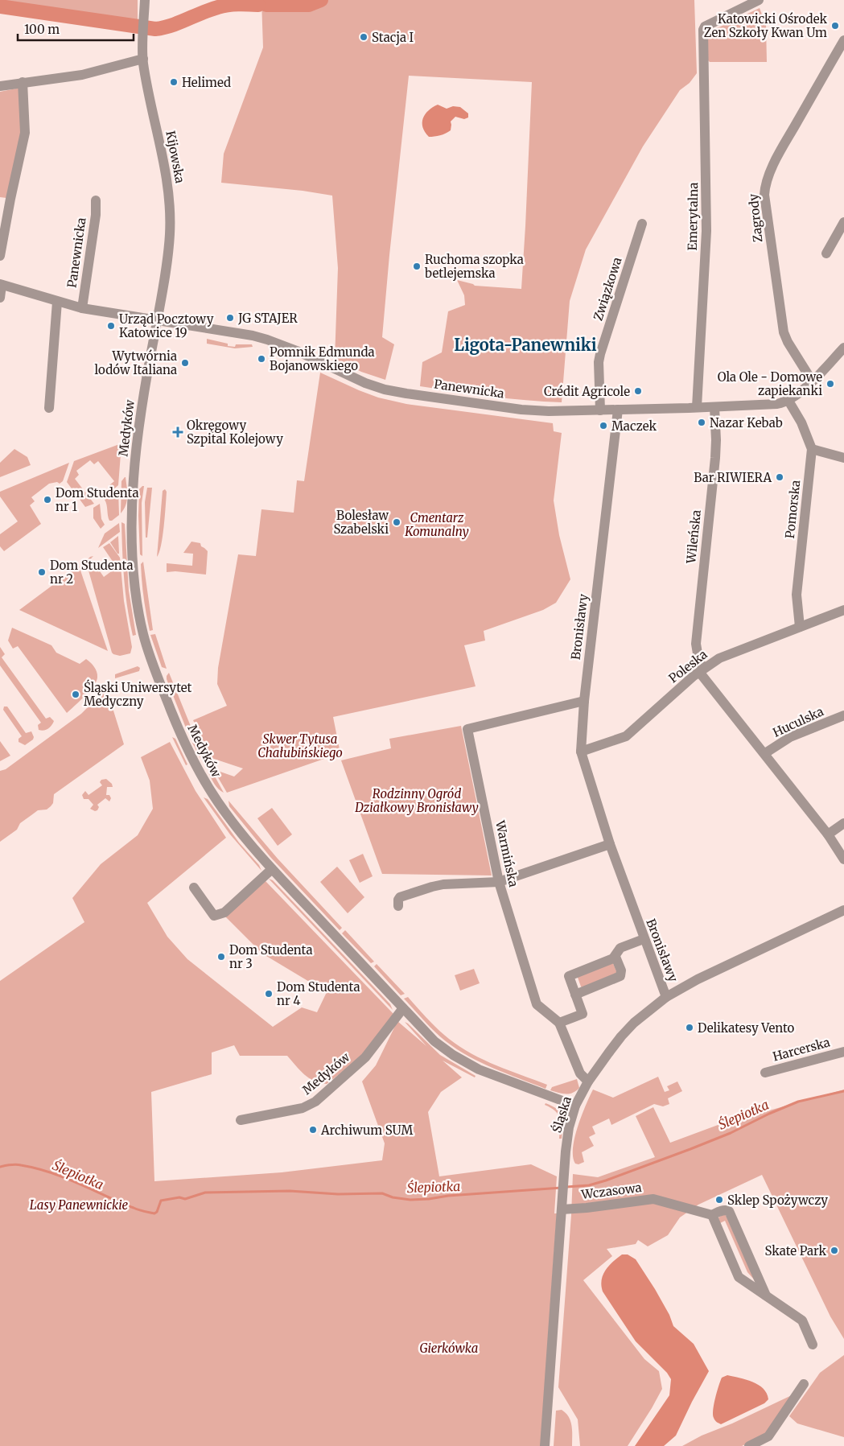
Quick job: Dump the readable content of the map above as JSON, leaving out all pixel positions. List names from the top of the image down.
{
  "streets": {
    "street": [
      "Kijowska",
      "Emerytalna",
      "Zagrody",
      "Panewnicka",
      "Związkowa",
      "Medyków",
      "Pomorska",
      "Wileńska",
      "Bronisławy",
      "Poleska",
      "Huculska",
      "Warmińska",
      "Harcerska",
      "Śląska",
      "Wczasowa"
    ]
  },
  "crossings": [
    ["Kijowska", "Panewnicka"],
    ["Kijowska", "Medyków"],
    ["Emerytalna", "Panewnicka"],
    ["Zagrody", "Panewnicka"],
    ["Panewnicka", "Związkowa"],
    ["Panewnicka", "Medyków"],
    ["Panewnicka", "Pomorska"],
    ["Panewnicka", "Wileńska"],
    ["Panewnicka", "Bronisławy"],
    ["Medyków", "Śląska"],
    ["Pomorska", "Poleska"],
    ["Wileńska", "Poleska"],
    ["Wileńska", "Huculska"],
    ["Bronisławy", "Poleska"],
    ["Bronisławy", "Warmińska"],
    ["Bronisławy", "Śląska"],
    ["Warmińska", "Śląska"],
    ["Śląska", "Wczasowa"]
  ],
  "districts": ["Ligota-Panewniki"],
  "water": ["Ślepiotka"],
  "parks": [
    "Cmentarz Komunalny",
    "Skwer Tytusa Chałubińskiego",
    "Rodzinny Ogród Działkowy Bronisławy",
    "Lasy Panewnickie",
    "Gierkówka"
  ],
  "places": {
    "other": [
      "Katowicki Ośrodek Zen Szkoły Kwan Um",
      "Stacja I",
      "Helimed",
      "Ruchoma szopka betlejemska",
      "JG STAJER",
      "Urząd Pocztowy Katowice 19",
      "Pomnik Edmunda Bojanowskiego",
      "Wytwórnia lodów Italiana",
      "Ola Ole - Domowe zapiekanki",
      "Crédit Agricole",
      "Nazar Kebab",
      "Maczek",
      "Bar RIWIERA",
      "Dom Studenta nr 1",
      "Bolesław Szabelski",
      "Dom Studenta nr 2",
      "Śląski Uniwersytet Medyczny",
      "Dom Studenta nr 3",
      "Dom Studenta nr 4",
      "Delikatesy Vento",
      "Archiwum SUM",
      "Sklep Spożywczy",
      "Skate Park"
    ],
    "health": ["Okręgowy Szpital Kolejowy"]
  },
  "scale_bar": "100 m"
}
